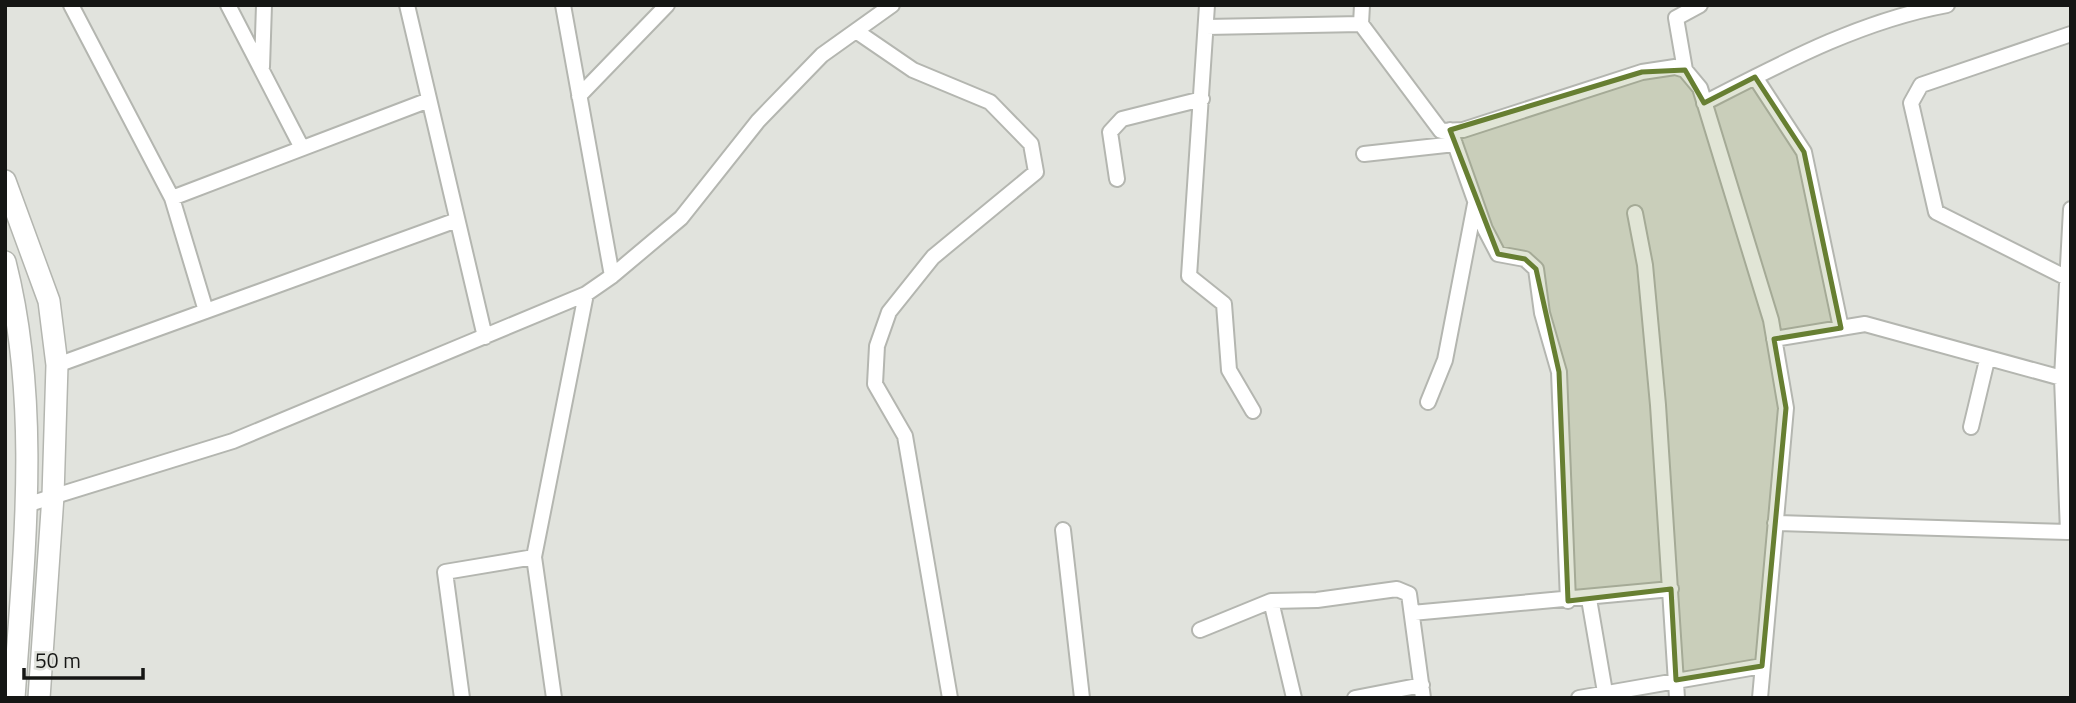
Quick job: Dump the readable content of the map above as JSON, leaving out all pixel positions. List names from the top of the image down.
{
  "scale_bar": "50 m"
}
